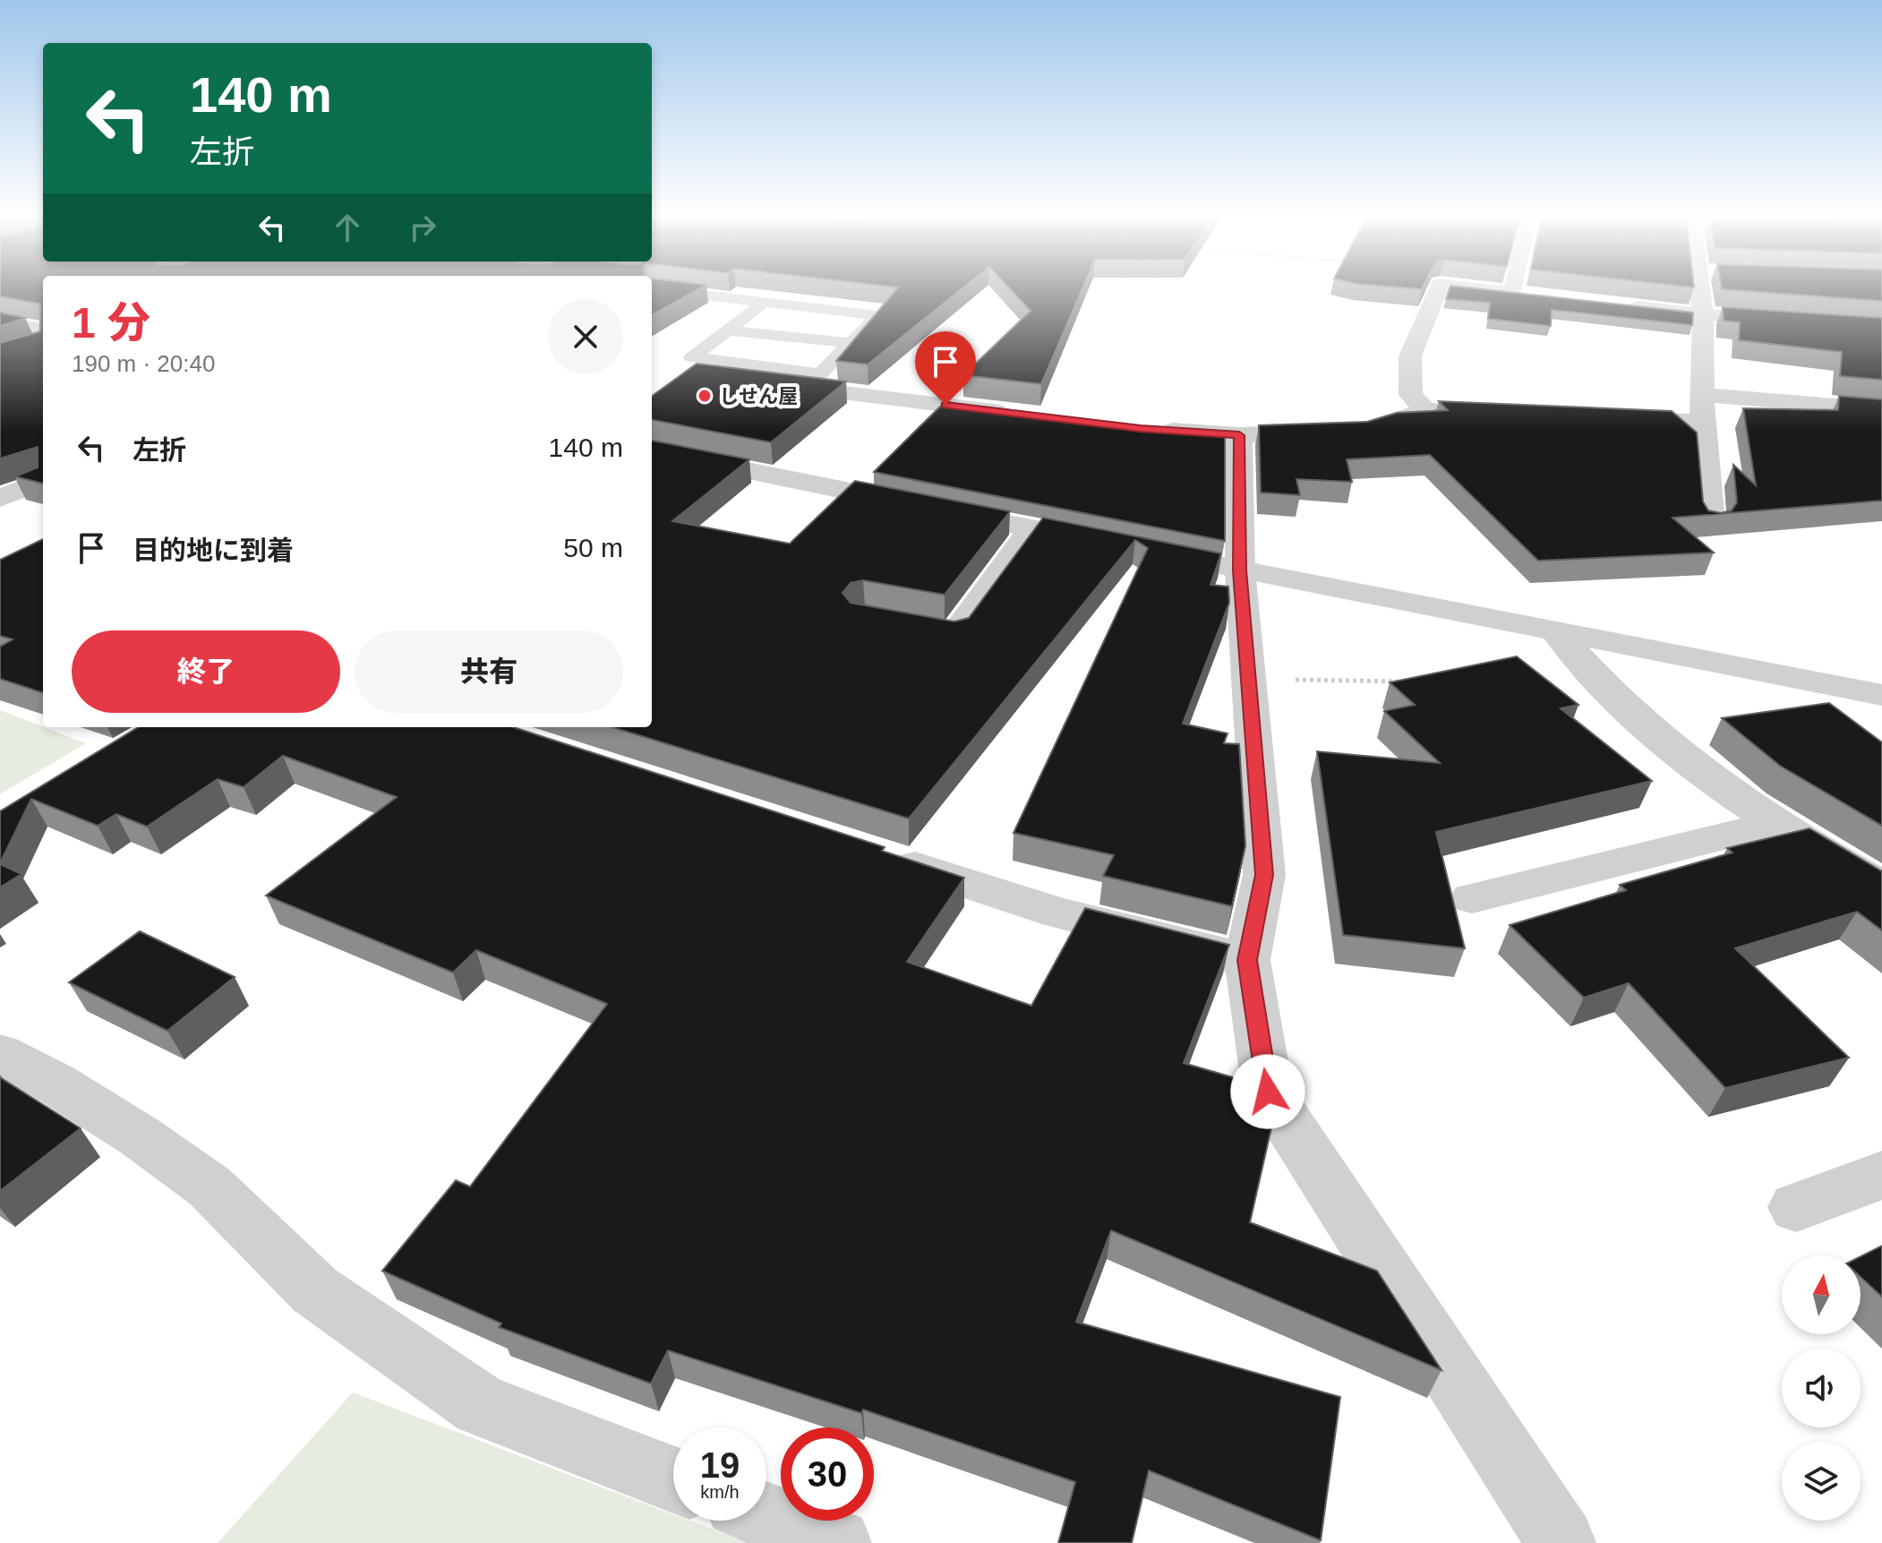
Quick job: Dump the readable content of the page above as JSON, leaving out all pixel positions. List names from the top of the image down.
{
  "places": ["しせん屋"],
  "north": "top",
  "page": {
    "turn": ["140 m", "左折"],
    "heading": ["1 分", "190 m · 20:40"],
    "list": [
      {
        "name": "左折",
        "value": "140 m"
      },
      {
        "name": "目的地に到着",
        "value": "50 m"
      }
    ],
    "buttons": ["終了", "共有"],
    "speed": "19 km/h",
    "limit": "30"
  }
}
